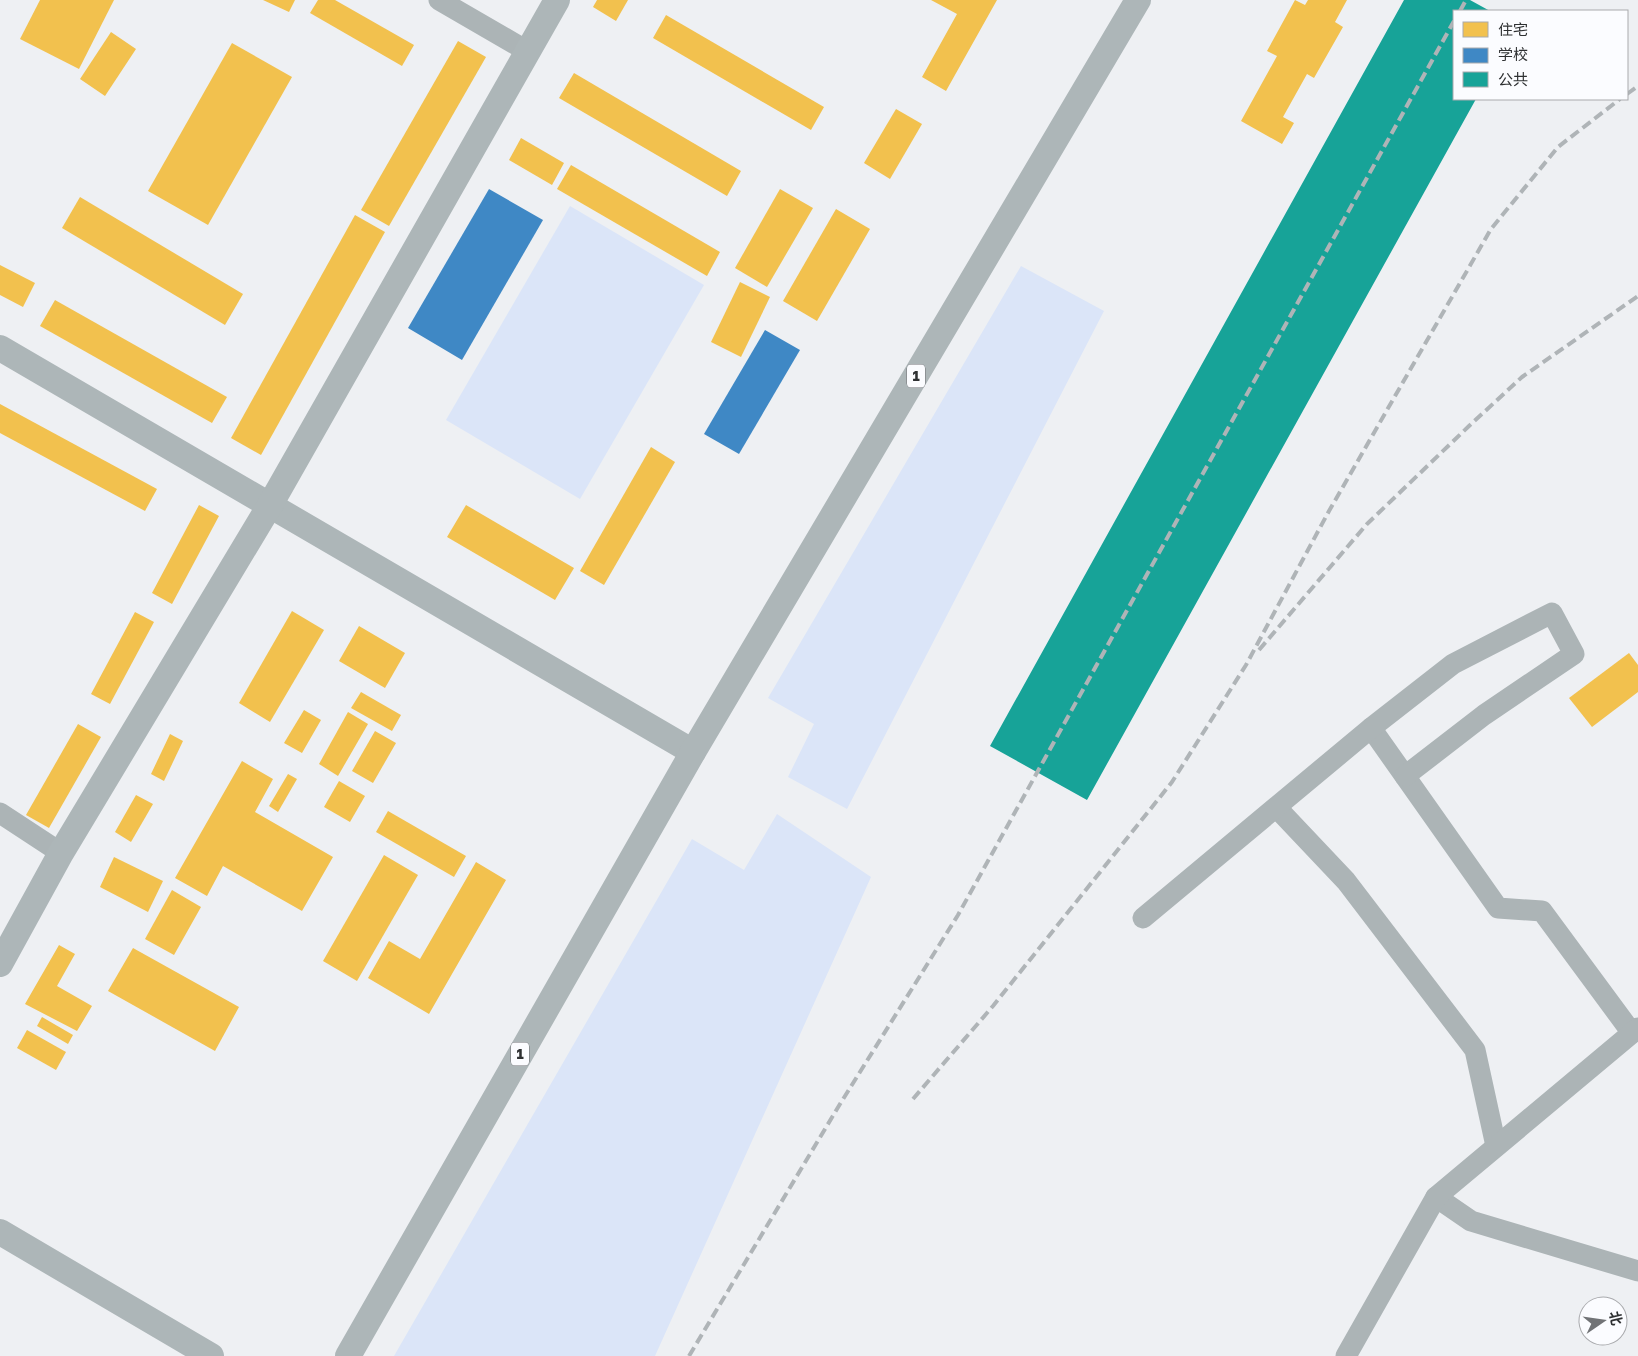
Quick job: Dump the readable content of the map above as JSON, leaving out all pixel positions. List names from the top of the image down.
{
  "streets": {
    "main road": ["1"]
  },
  "legend": ["住宅", "学校", "公共"],
  "north": "right"
}
